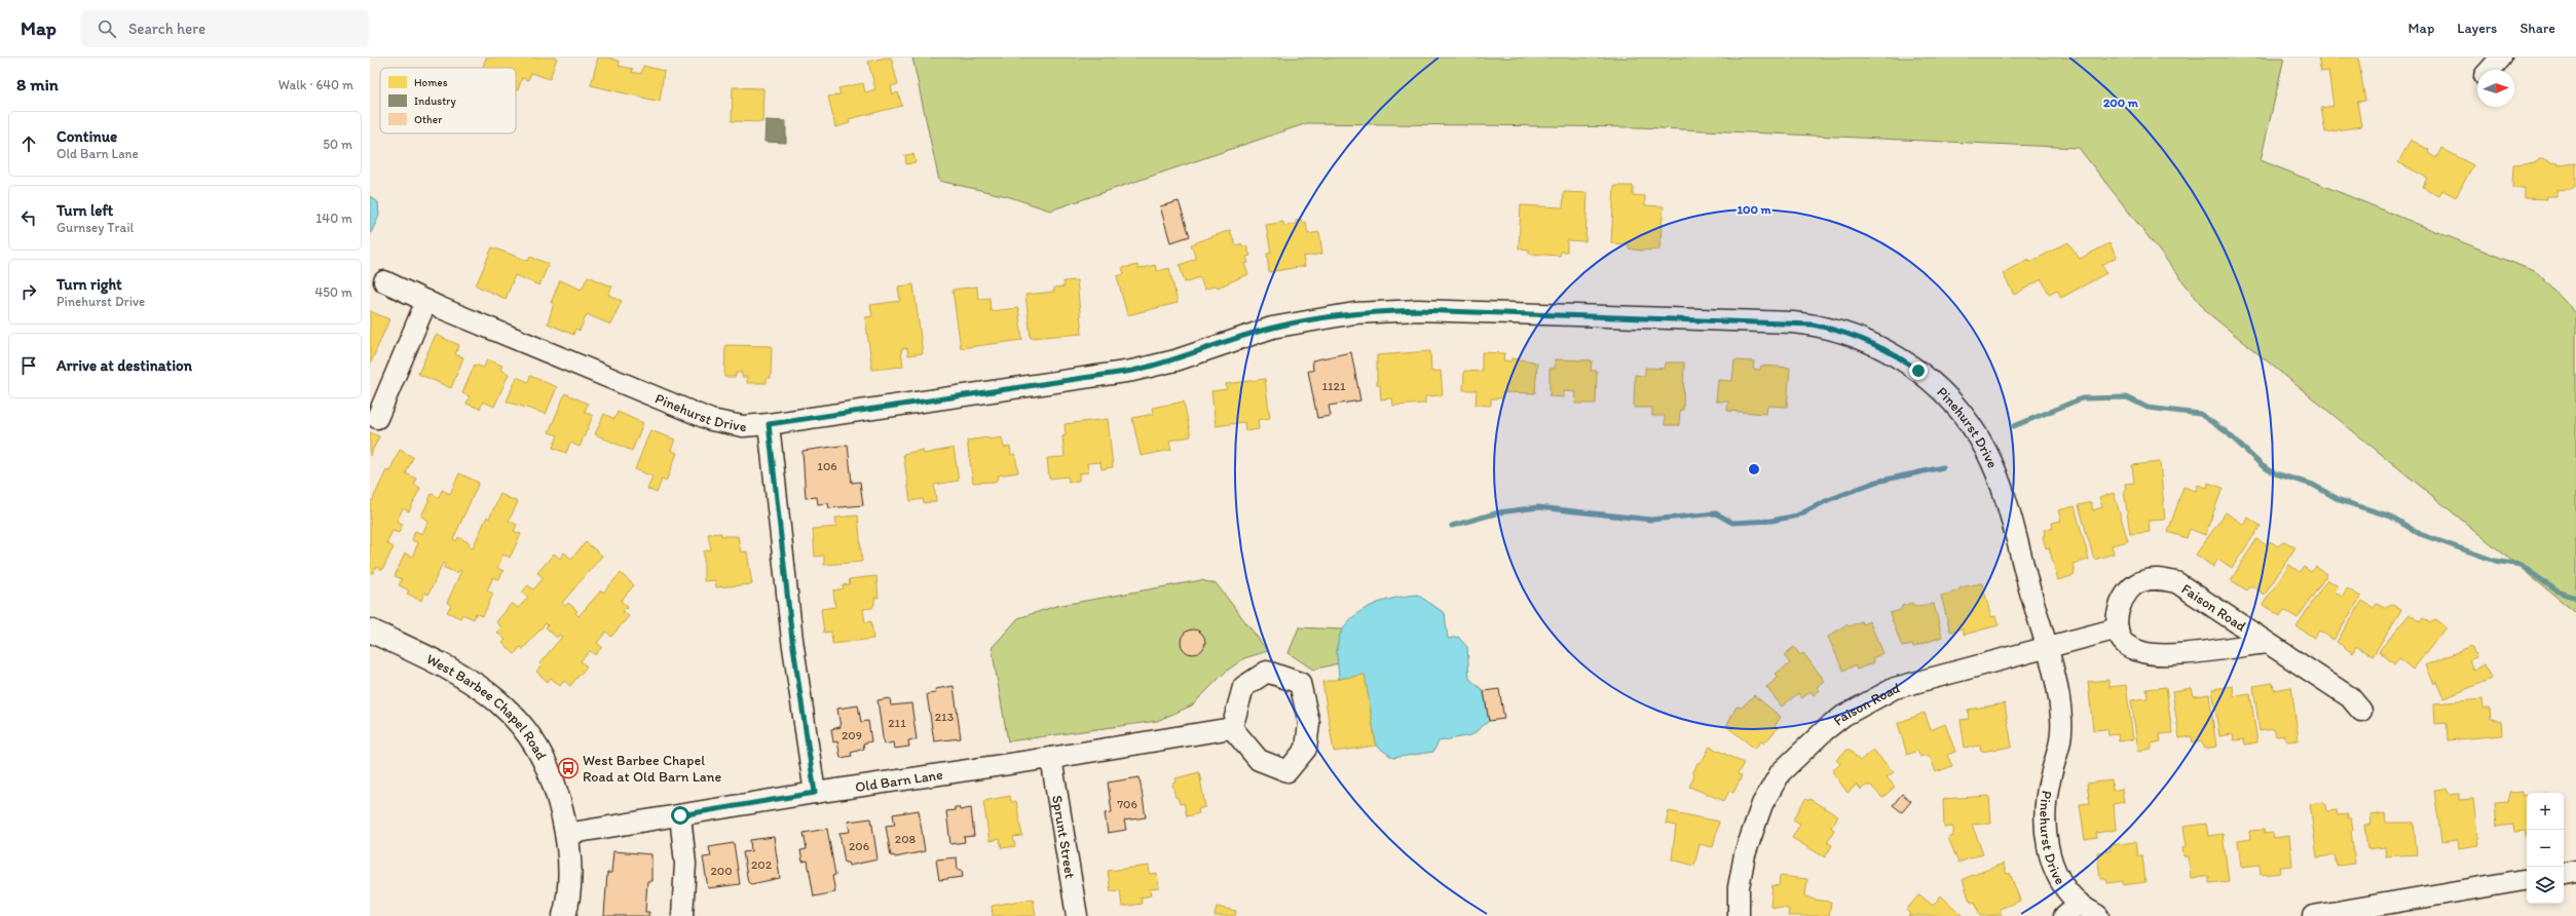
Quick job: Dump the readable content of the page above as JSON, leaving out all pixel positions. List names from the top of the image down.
{
  "streets": {
    "street": [
      "Pinehurst Drive",
      "Faison Road",
      "West Barbee Chapel Road",
      "Old Barn Lane",
      "Sprunt Street"
    ]
  },
  "crossings": [
    ["Pinehurst Drive", "Faison Road"],
    ["West Barbee Chapel Road", "Old Barn Lane"],
    ["Old Barn Lane", "Sprunt Street"]
  ],
  "places": {
    "bus stop": ["West Barbee Chapel Road at Old Barn Lane"]
  },
  "house_numbers": [
    "1121",
    "106",
    "213",
    "211",
    "209",
    "706",
    "208",
    "206",
    "202",
    "200"
  ],
  "legend": ["Homes", "Industry", "Other"],
  "north": "right",
  "page": {
    "header": "Map",
    "search": "Search here",
    "nav": ["Map", "Layers", "Share"],
    "heading": ["8 min", "Walk · 640 m"],
    "list": [
      ["Continue", "Old Barn Lane", "50 m"],
      ["Turn left", "Gurnsey Trail", "140 m"],
      ["Turn right", "Pinehurst Drive", "450 m"],
      "Arrive at destination"
    ],
    "map_buttons": ["+", "−"]
  },
  "rings": ["200 m", "100 m"]
}
